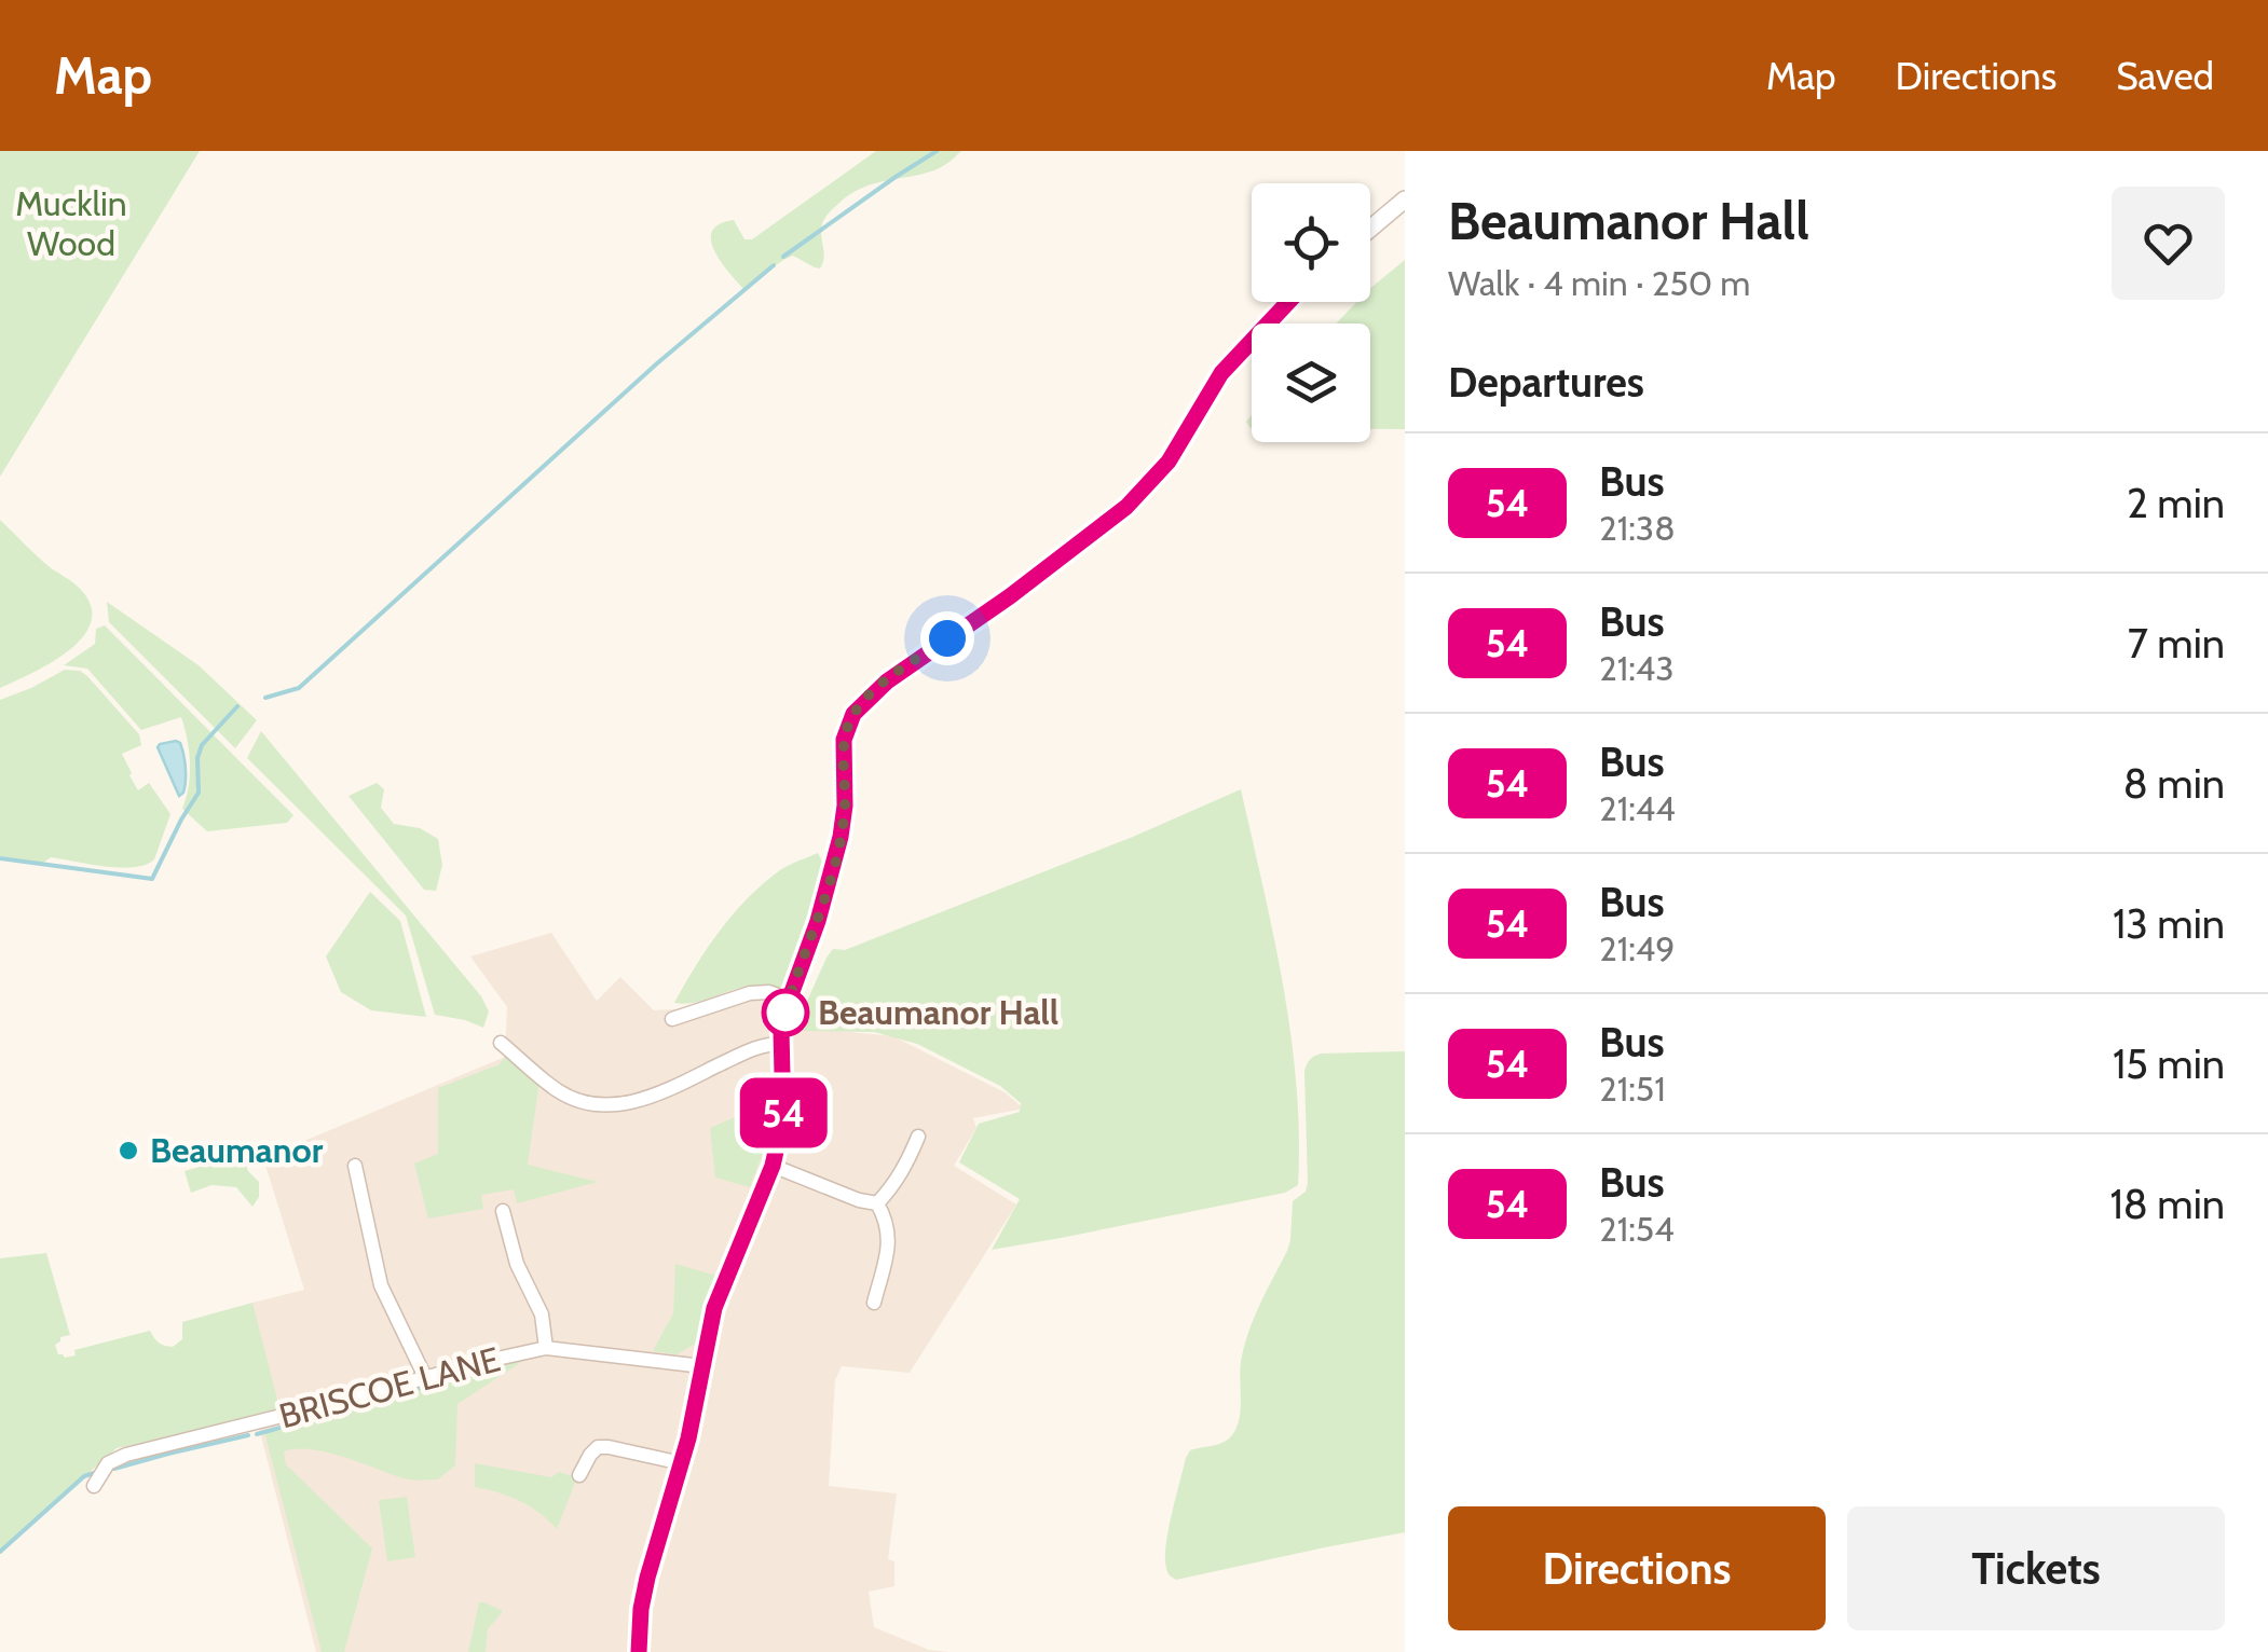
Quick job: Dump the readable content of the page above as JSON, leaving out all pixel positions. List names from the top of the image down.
{
  "streets": {
    "street": ["BRISCOE LANE"]
  },
  "parks": ["Mucklin Wood"],
  "places": ["Beaumanor Hall", "Beaumanor"],
  "lines": ["bus line 54"],
  "page": {
    "header": "Map",
    "nav": ["Map", "Directions", "Saved"],
    "on_map": "54",
    "heading": [
      ["Beaumanor Hall", "Walk · 4 min · 250 m"],
      "Departures"
    ],
    "list": [
      {
        "mark": "54",
        "name": "Bus",
        "note": "21:38",
        "value": "2 min"
      },
      {
        "mark": "54",
        "name": "Bus",
        "note": "21:43",
        "value": "7 min"
      },
      {
        "mark": "54",
        "name": "Bus",
        "note": "21:44",
        "value": "8 min"
      },
      {
        "mark": "54",
        "name": "Bus",
        "note": "21:49",
        "value": "13 min"
      },
      {
        "mark": "54",
        "name": "Bus",
        "note": "21:51",
        "value": "15 min"
      },
      {
        "mark": "54",
        "name": "Bus",
        "note": "21:54",
        "value": "18 min"
      }
    ],
    "buttons": ["Directions", "Tickets"]
  }
}
